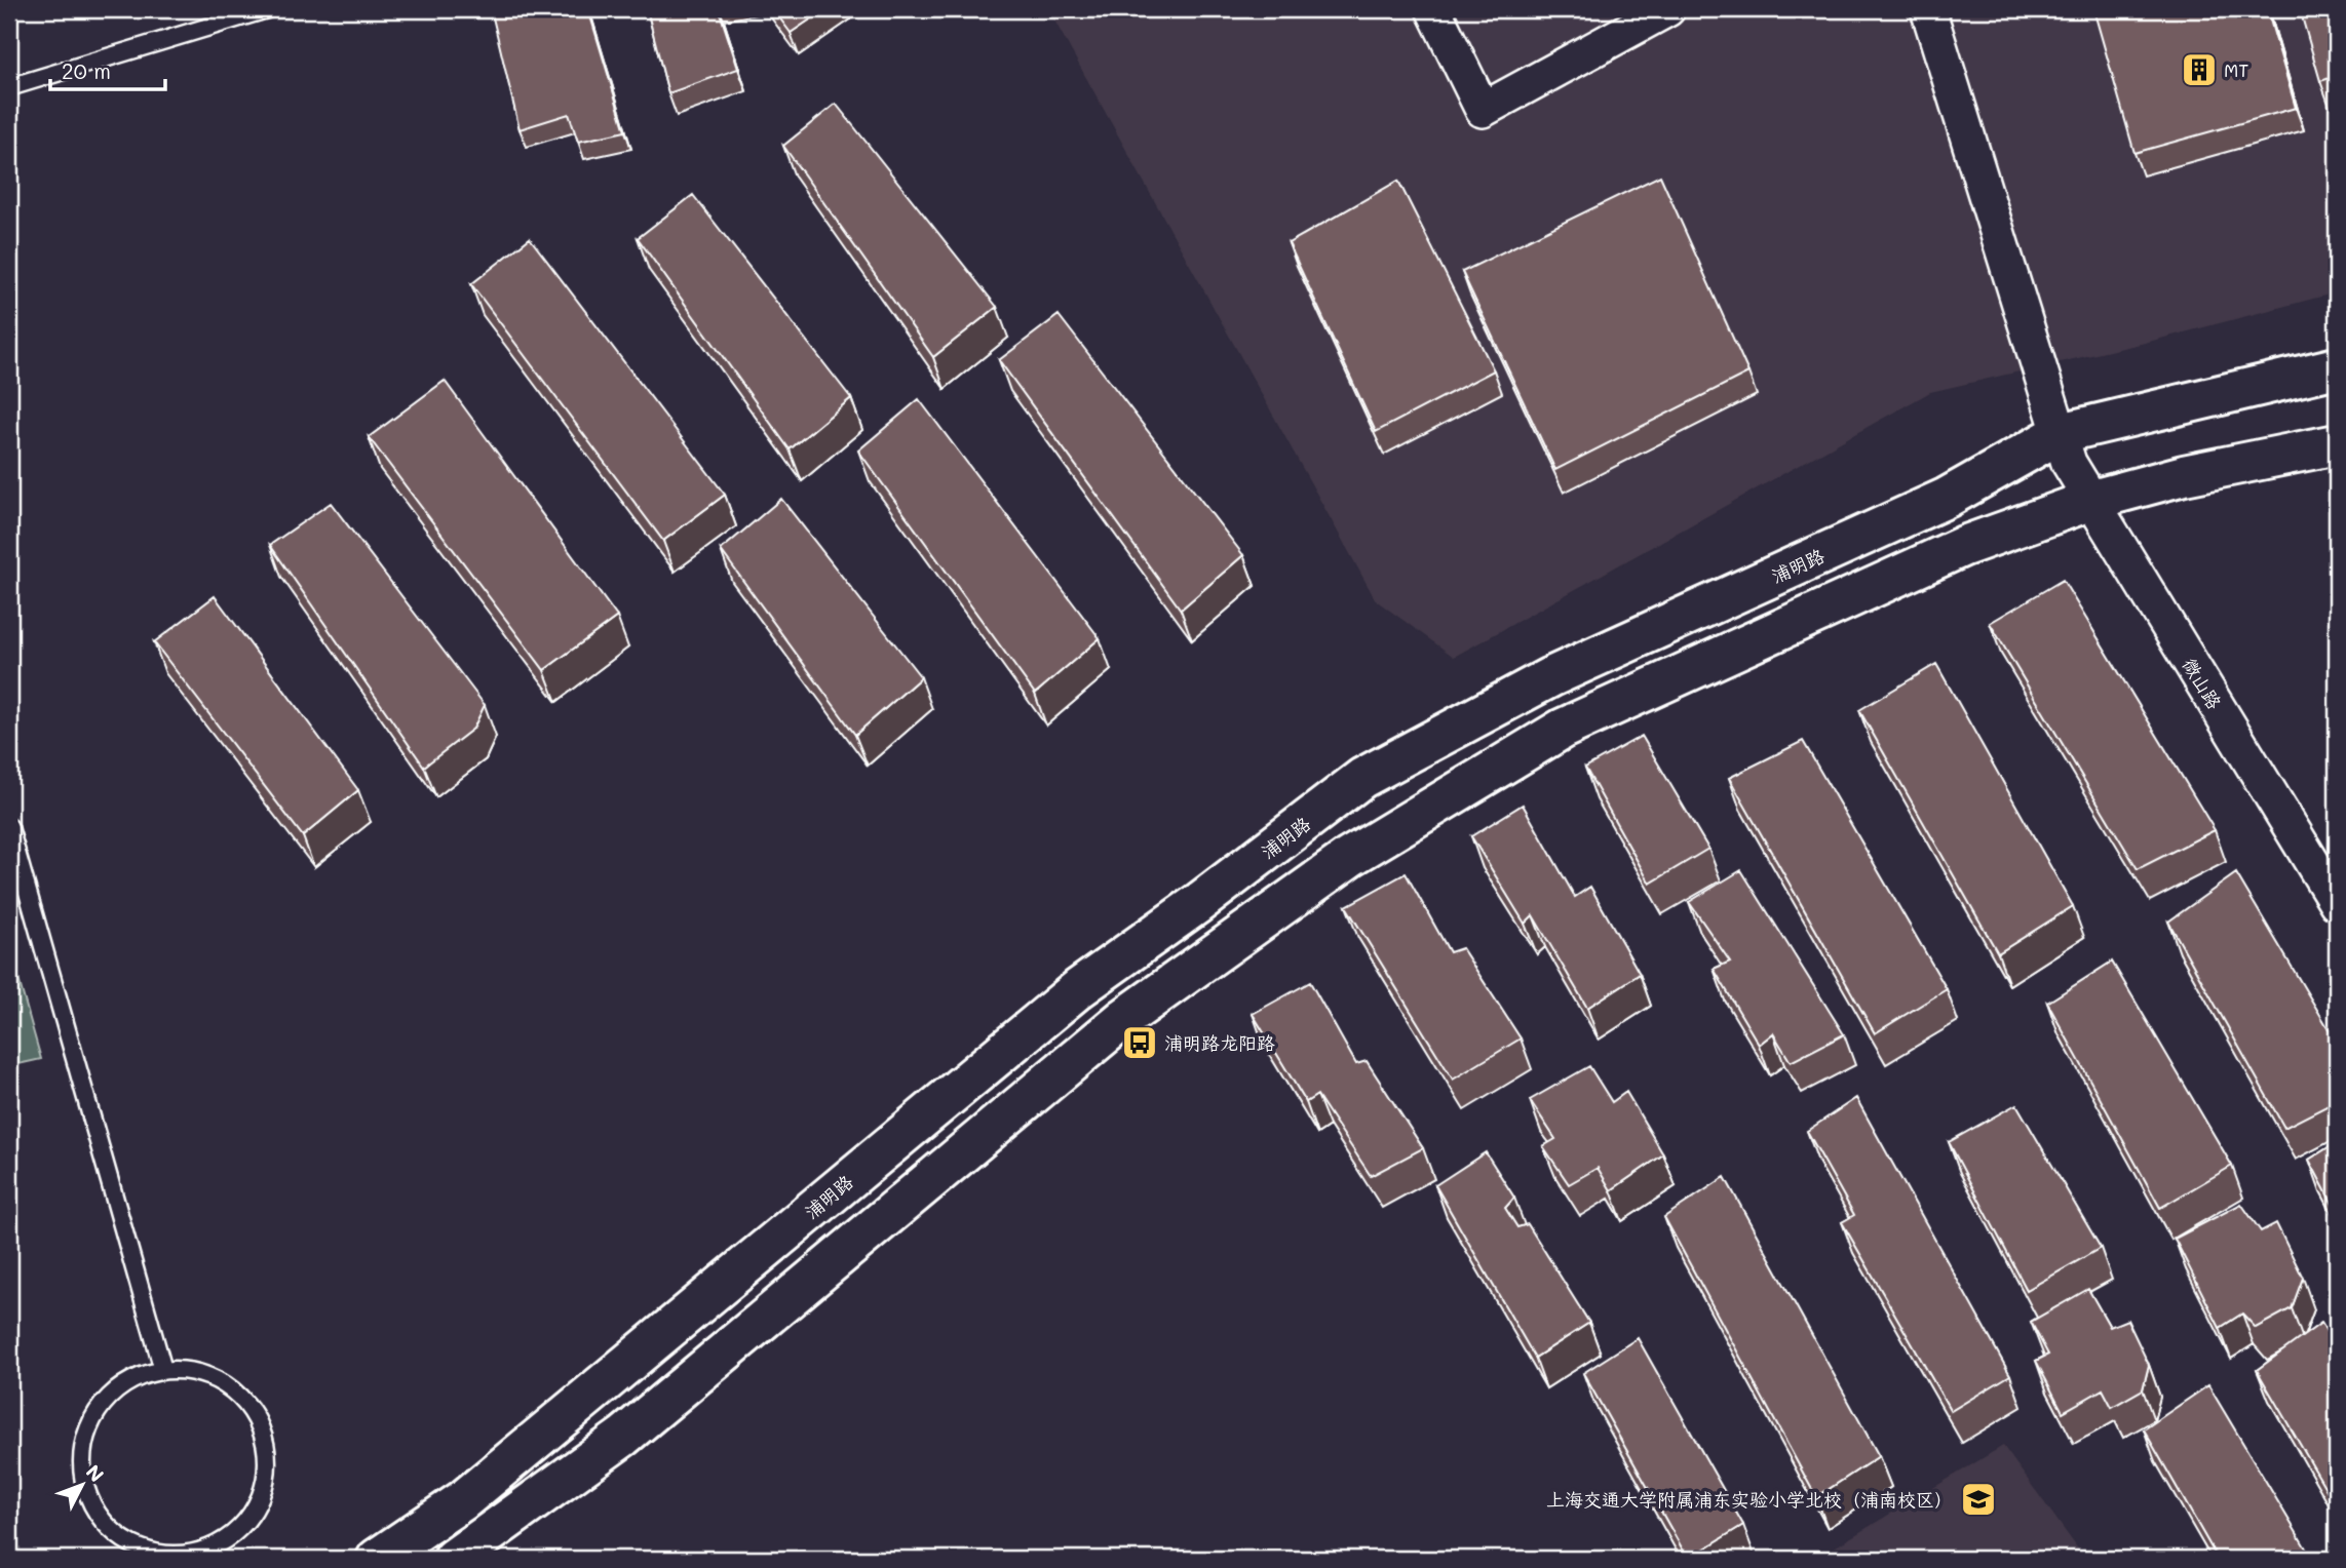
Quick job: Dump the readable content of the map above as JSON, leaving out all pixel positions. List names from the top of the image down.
{
  "streets": {
    "main road": ["浦明路"],
    "street": ["微山路"]
  },
  "crossings": [
    ["浦明路", "微山路"]
  ],
  "places": {
    "building": ["MT"],
    "bus stop": ["浦明路龙阳路"],
    "school or university": ["上海交通大学附属浦东实验小学北校（浦南校区）"]
  },
  "scale_bar": "20 m",
  "north": "top right"
}
